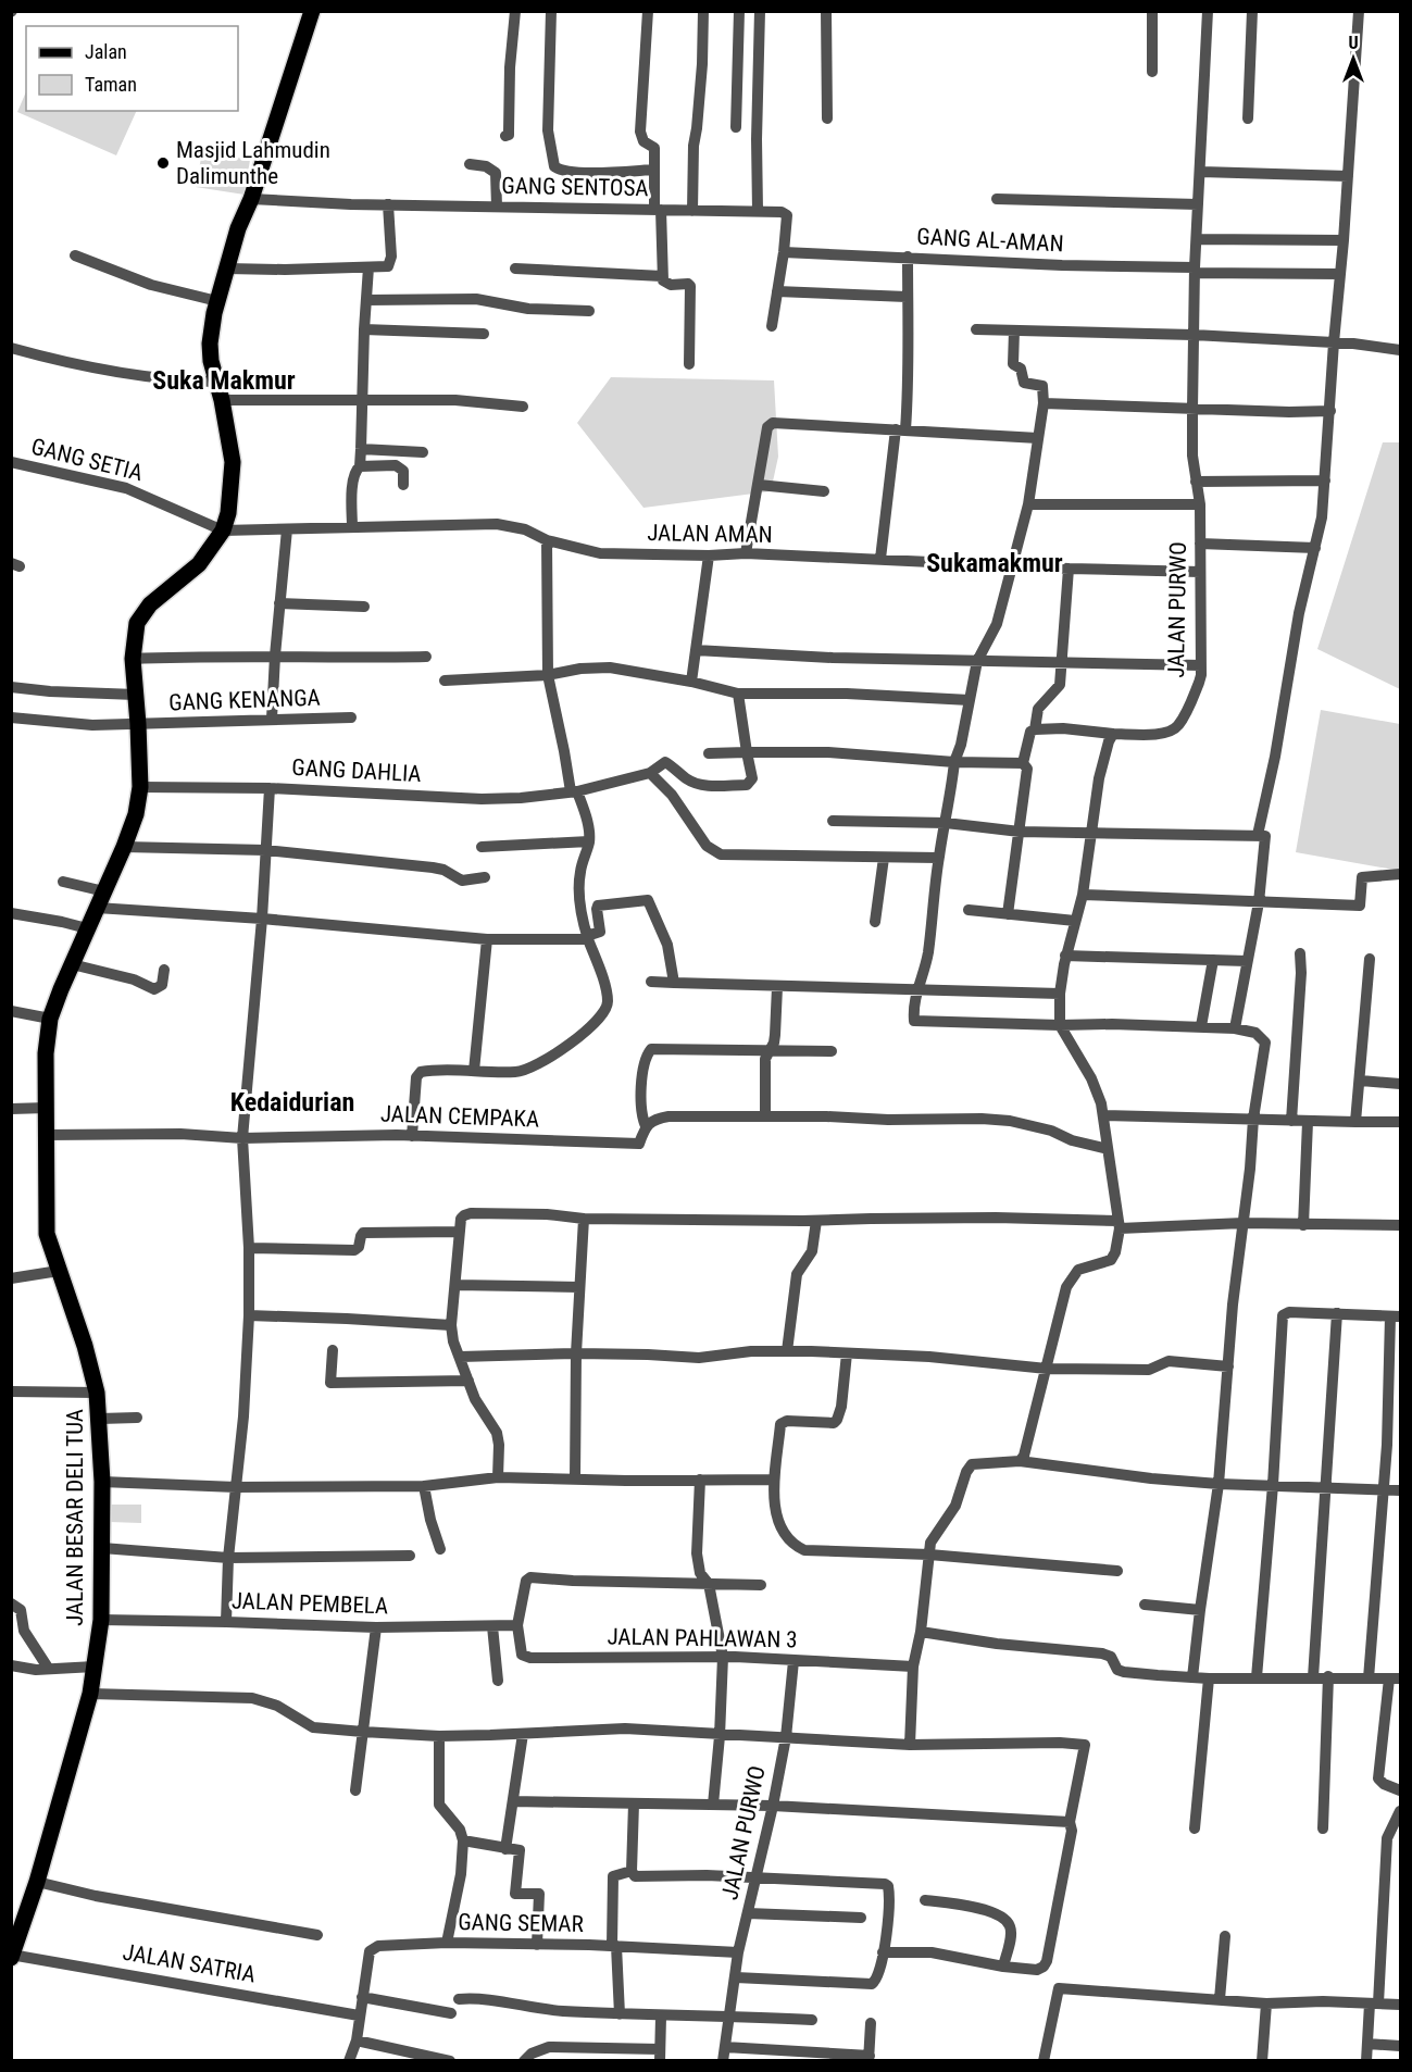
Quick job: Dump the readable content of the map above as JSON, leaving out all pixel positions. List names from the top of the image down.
{
  "streets": {
    "main road": ["JALAN BESAR DELI TUA"],
    "street": [
      "GANG SENTOSA",
      "GANG AL-AMAN",
      "GANG SETIA",
      "JALAN AMAN",
      "JALAN PURWO",
      "GANG KENANGA",
      "GANG DAHLIA",
      "JALAN CEMPAKA",
      "JALAN PEMBELA",
      "JALAN PAHLAWAN 3",
      "GANG SEMAR",
      "JALAN SATRIA"
    ]
  },
  "crossings": [
    ["GANG SENTOSA", "GANG AL-AMAN"],
    ["GANG SENTOSA", "JALAN BESAR DELI TUA"],
    ["GANG AL-AMAN", "JALAN PURWO"],
    ["GANG SETIA", "JALAN AMAN"],
    ["GANG SETIA", "JALAN BESAR DELI TUA"],
    ["JALAN AMAN", "JALAN PURWO"],
    ["JALAN AMAN", "JALAN BESAR DELI TUA"],
    ["JALAN PURWO", "JALAN PAHLAWAN 3"],
    ["JALAN PURWO", "GANG SEMAR"],
    ["GANG KENANGA", "JALAN BESAR DELI TUA"],
    ["GANG DAHLIA", "JALAN BESAR DELI TUA"],
    ["JALAN CEMPAKA", "JALAN BESAR DELI TUA"],
    ["JALAN BESAR DELI TUA", "JALAN PEMBELA"],
    ["JALAN BESAR DELI TUA", "JALAN SATRIA"],
    ["JALAN PEMBELA", "JALAN PAHLAWAN 3"],
    ["GANG SEMAR", "JALAN SATRIA"]
  ],
  "districts": ["Suka Makmur", "Sukamakmur", "Kedaidurian"],
  "places": ["Masjid Lahmudin Dalimunthe"],
  "legend": ["Jalan", "Taman"],
  "north": "top"
}
